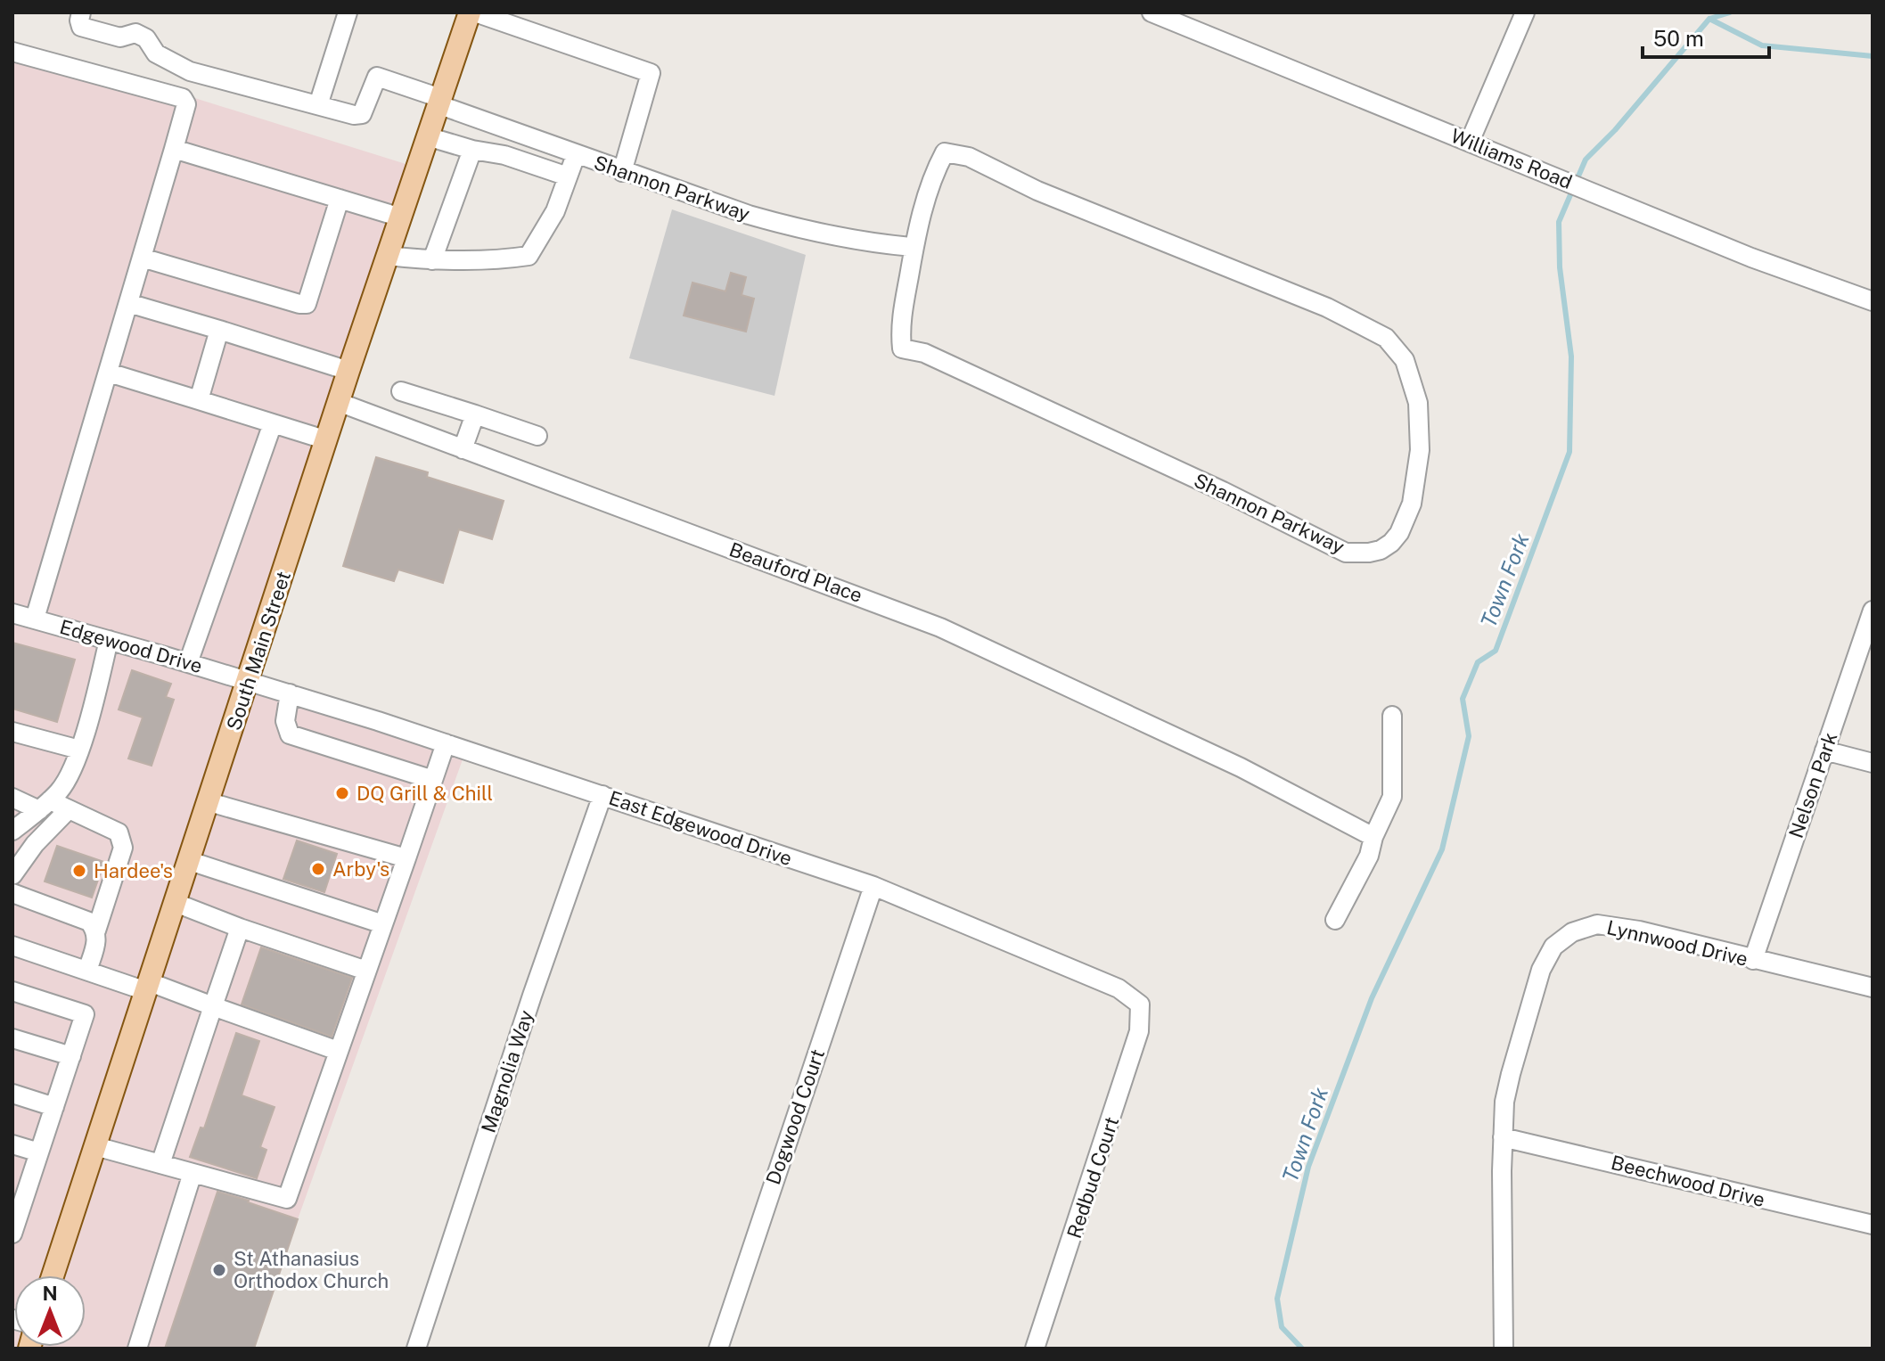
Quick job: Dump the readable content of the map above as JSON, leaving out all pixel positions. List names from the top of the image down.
{
  "streets": {
    "main road": ["South Main Street"],
    "street": [
      "Williams Road",
      "Shannon Parkway",
      "Beauford Place",
      "Edgewood Drive",
      "Nelson Park",
      "East Edgewood Drive",
      "Lynnwood Drive",
      "Magnolia Way",
      "Dogwood Court",
      "Redbud Court",
      "Beechwood Drive"
    ]
  },
  "crossings": [
    ["Shannon Parkway", "South Main Street"],
    ["Beauford Place", "South Main Street"],
    ["Edgewood Drive", "South Main Street"],
    ["Edgewood Drive", "East Edgewood Drive"],
    ["South Main Street", "East Edgewood Drive"],
    ["Nelson Park", "Lynnwood Drive"],
    ["East Edgewood Drive", "Magnolia Way"],
    ["East Edgewood Drive", "Dogwood Court"],
    ["East Edgewood Drive", "Redbud Court"],
    ["Lynnwood Drive", "Beechwood Drive"]
  ],
  "water": ["Town Fork"],
  "places": [
    "DQ Grill & Chill",
    "Arby's",
    "Hardee's",
    "St Athanasius Orthodox Church"
  ],
  "scale_bar": "50 m",
  "north": "top"
}
